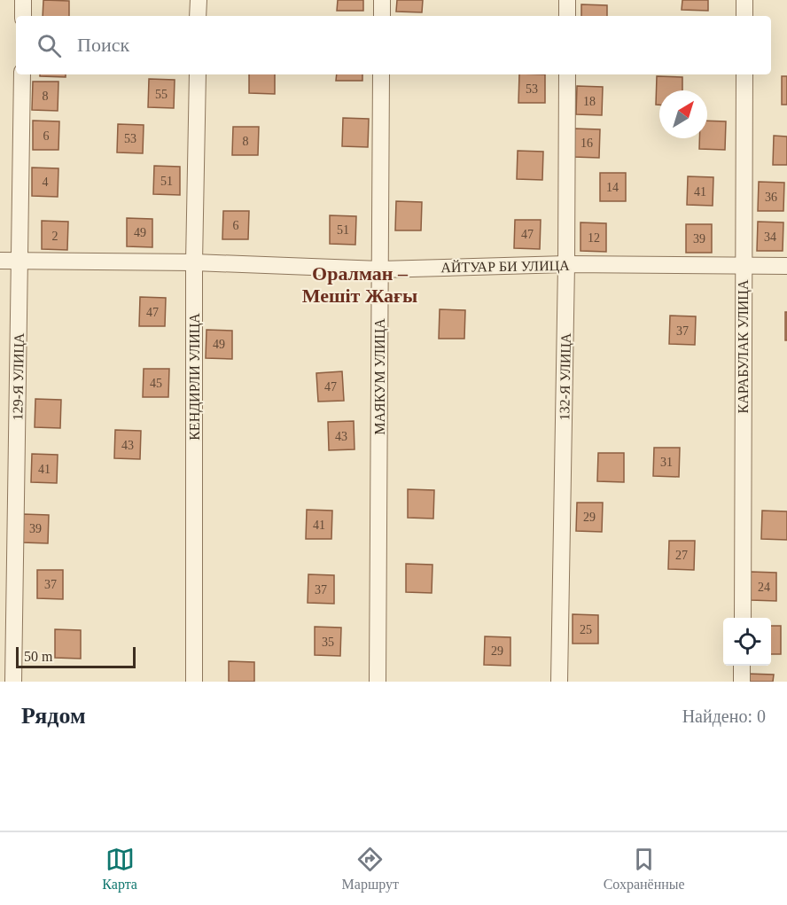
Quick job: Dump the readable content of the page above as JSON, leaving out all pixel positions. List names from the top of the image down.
{
  "streets": {
    "street": [
      "АЙТУАР БИ УЛИЦА",
      "КАРАБУЛАК УЛИЦА",
      "129-Я УЛИЦА",
      "КЕНДИРЛИ УЛИЦА",
      "МАЯКУМ УЛИЦА",
      "132-Я УЛИЦА"
    ]
  },
  "crossings": [
    ["АЙТУАР БИ УЛИЦА", "КАРАБУЛАК УЛИЦА"],
    ["АЙТУАР БИ УЛИЦА", "129-Я УЛИЦА"],
    ["АЙТУАР БИ УЛИЦА", "КЕНДИРЛИ УЛИЦА"],
    ["АЙТУАР БИ УЛИЦА", "МАЯКУМ УЛИЦА"],
    ["АЙТУАР БИ УЛИЦА", "132-Я УЛИЦА"]
  ],
  "districts": ["Оралман – Мешіт Жағы"],
  "house_numbers": [
    "53",
    "55",
    "8",
    "18",
    "6",
    "53",
    "8",
    "16",
    "51",
    "4",
    "14",
    "41",
    "36",
    "6",
    "51",
    "49",
    "47",
    "2",
    "34",
    "12",
    "39",
    "47",
    "37",
    "49",
    "45",
    "47",
    "43",
    "43",
    "31",
    "41",
    "29",
    "41",
    "39",
    "27",
    "37",
    "24",
    "37",
    "25",
    "35",
    "29"
  ],
  "scale_bar": "50 m",
  "north": "top right",
  "page": {
    "search": "Поиск",
    "scale": "50 m",
    "heading": ["Рядом", "Найдено: 0"],
    "nav": ["Карта", "Маршрут", "Сохранённые"]
  }
}
